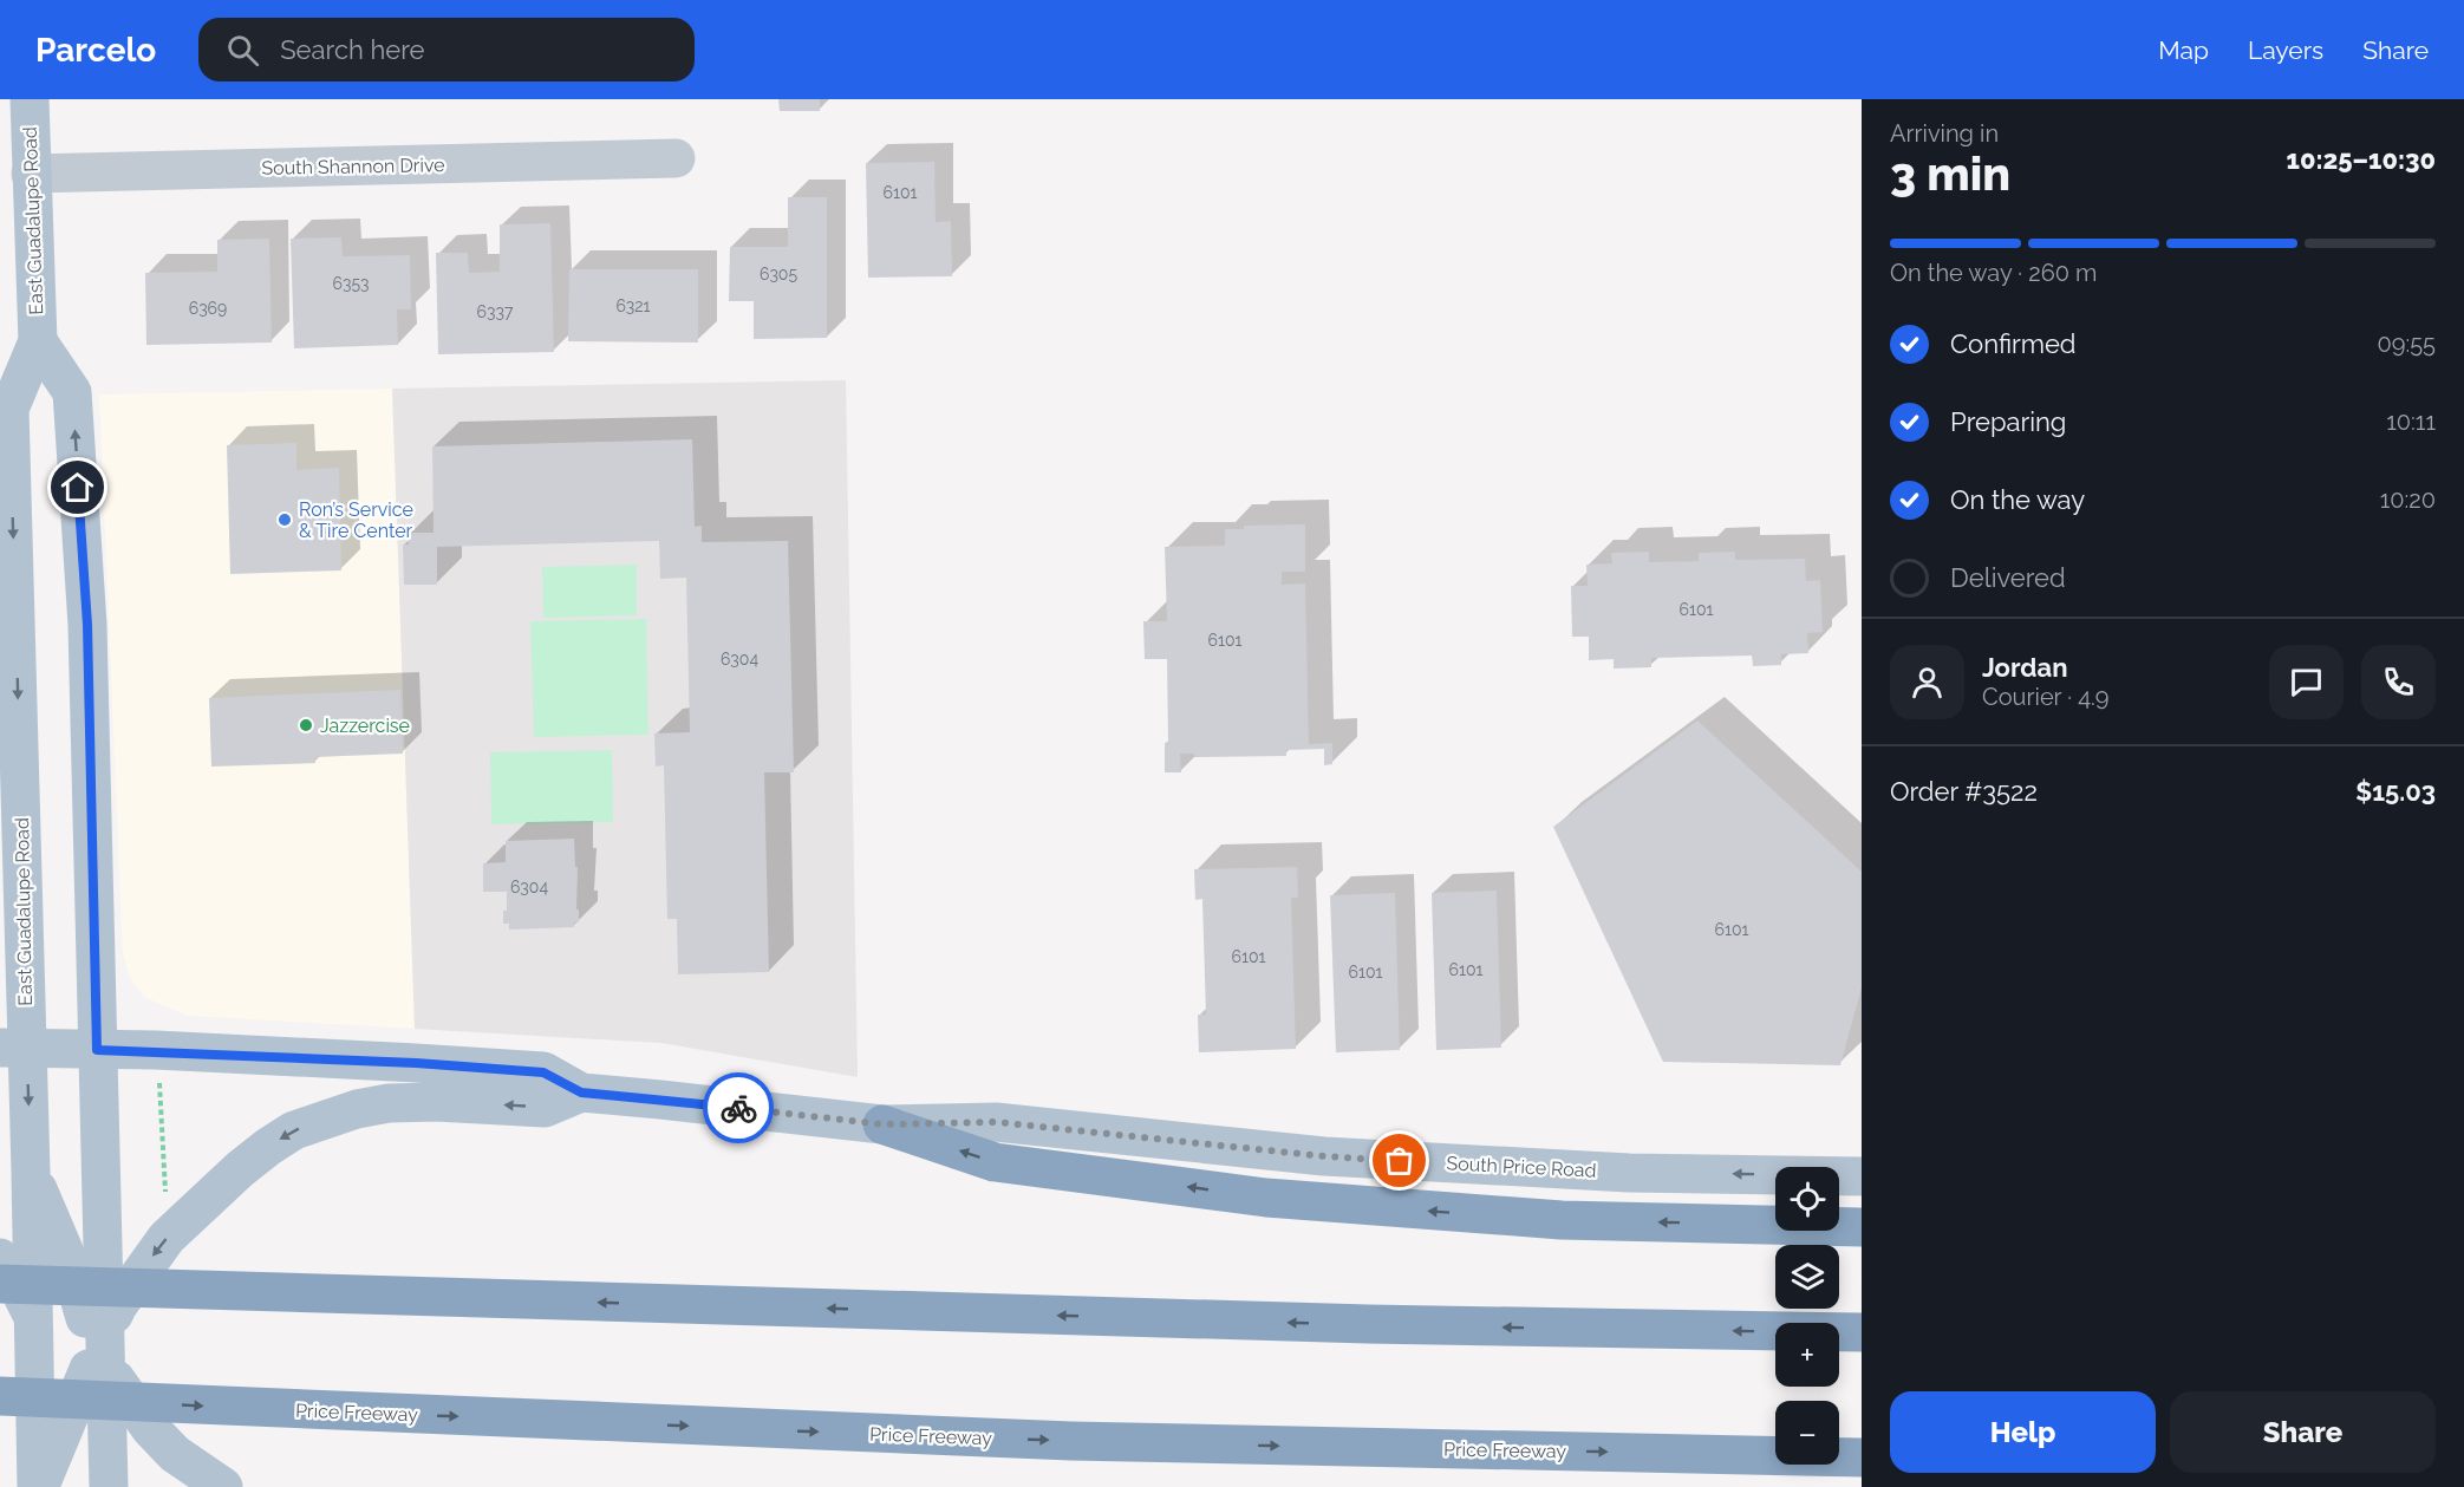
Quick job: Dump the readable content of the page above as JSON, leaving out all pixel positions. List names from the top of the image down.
{
  "streets": {
    "highway": ["Price Freeway"],
    "main road": ["East Guadalupe Road", "South Price Road"],
    "street": ["South Shannon Drive"]
  },
  "crossings": [
    ["South Shannon Drive", "East Guadalupe Road"],
    ["East Guadalupe Road", "South Price Road"]
  ],
  "one_way": ["South Price Road"],
  "places": ["Ron’s Service & Tire Center", "Jazzercise"],
  "house_numbers": [
    "6101",
    "6305",
    "6353",
    "6321",
    "6369",
    "6337",
    "6101",
    "6101",
    "6304",
    "6304",
    "6101",
    "6101",
    "6101",
    "6101"
  ],
  "page": {
    "header": "Parcelo",
    "search": "Search here",
    "nav": ["Map", "Layers", "Share"],
    "heading": ["3 min", "Arriving in", "10:25–10:30"],
    "panel": [
      "Jordan",
      "Courier · 4.9",
      "Order #3522",
      "$15.03"
    ],
    "bar": "On the way · 260 m",
    "list": [
      ["Confirmed", "09:55"],
      ["Preparing", "10:11"],
      ["On the way", "10:20"],
      "Delivered"
    ],
    "map_buttons": ["+", "−"],
    "buttons": ["Help", "Share"]
  }
}
